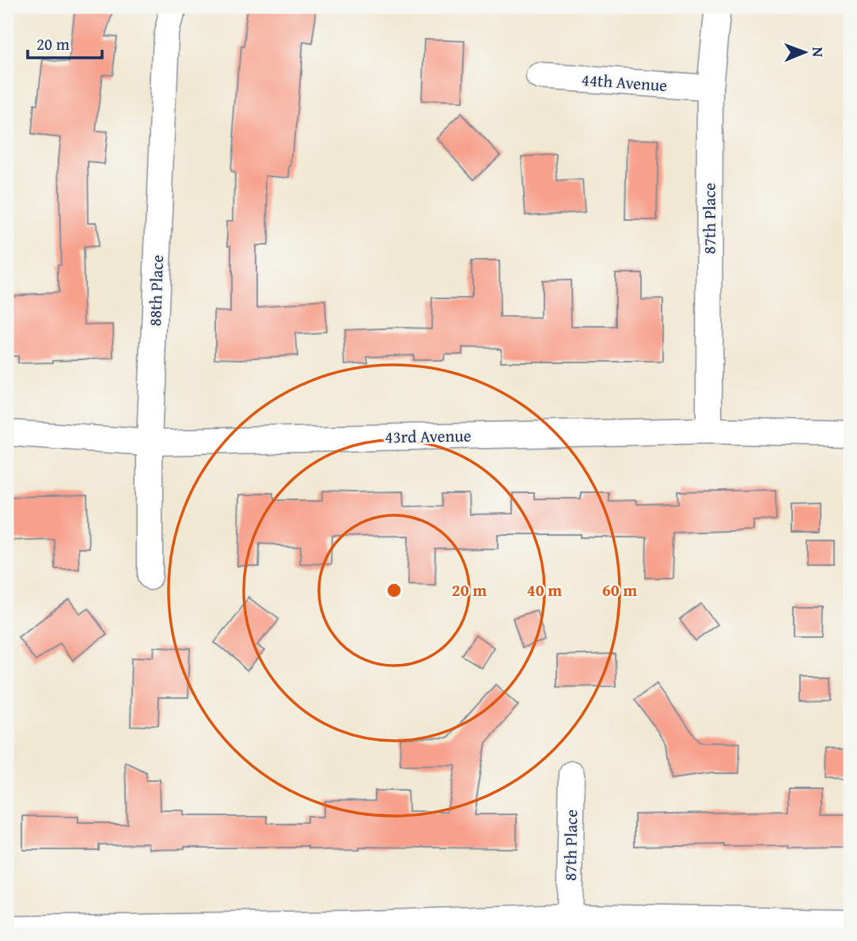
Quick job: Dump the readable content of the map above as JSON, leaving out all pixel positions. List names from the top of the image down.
{
  "streets": {
    "street": [
      "44th Avenue",
      "87th Place",
      "88th Place",
      "43rd Avenue"
    ]
  },
  "crossings": [
    ["44th Avenue", "87th Place"],
    ["87th Place", "43rd Avenue"],
    ["88th Place", "43rd Avenue"]
  ],
  "scale_bar": "20 m",
  "north": "right",
  "rings": ["20 m", "40 m", "60 m"]
}
